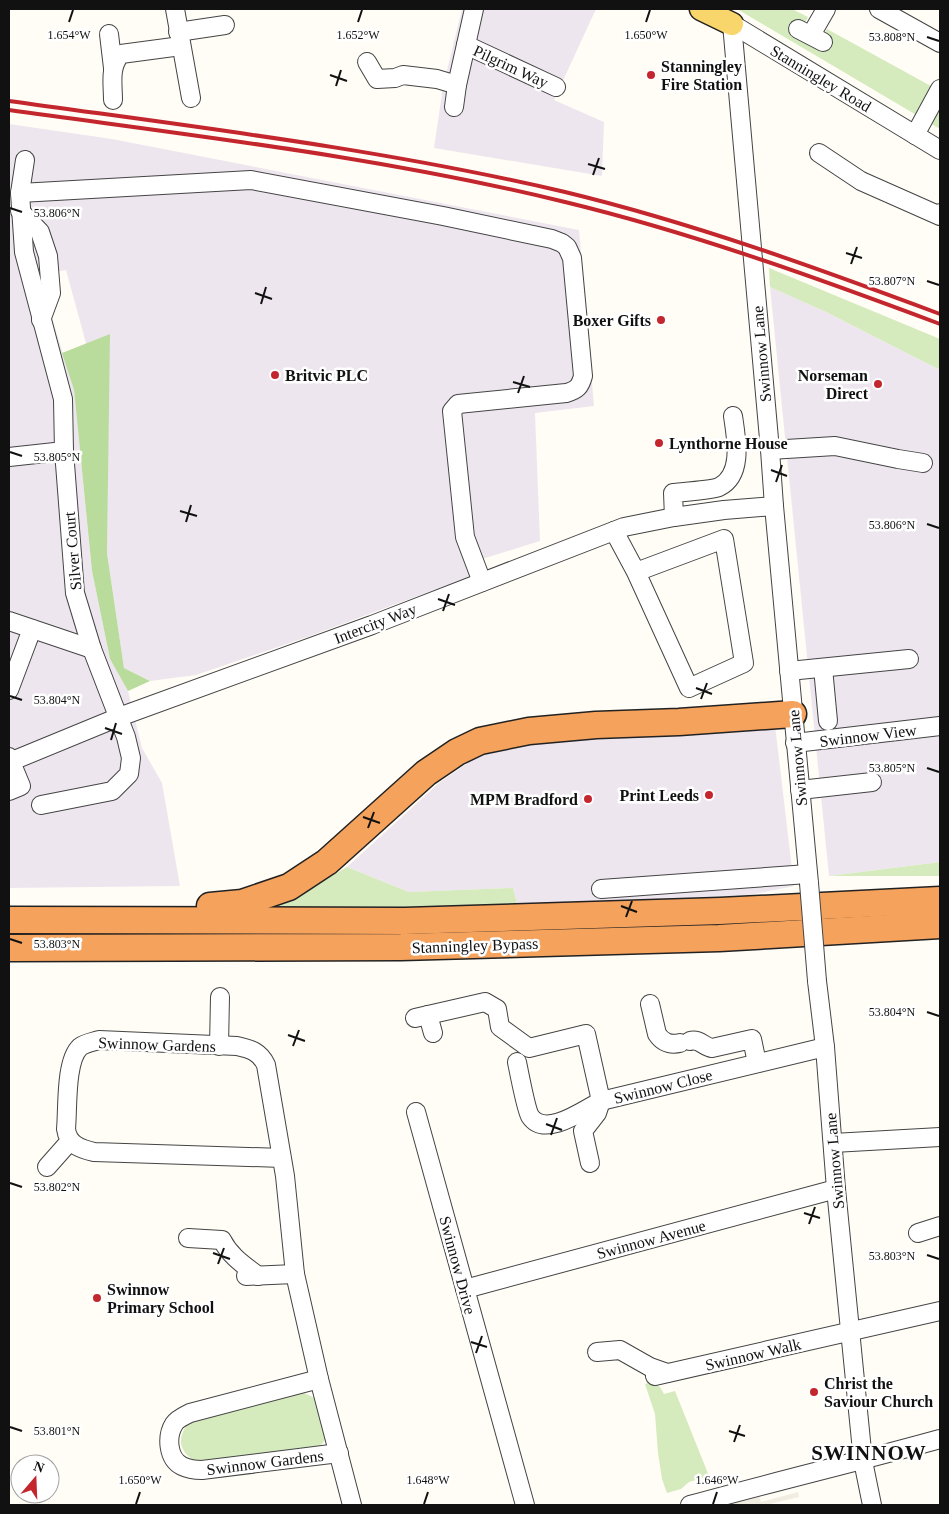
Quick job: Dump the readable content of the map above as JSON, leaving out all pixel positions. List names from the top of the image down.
{
  "streets": {
    "highway": ["Stanningley Bypass"],
    "main road": ["Stanningley Road"],
    "street": [
      "Pilgrim Way",
      "Swinnow Lane",
      "Silver Court",
      "Intercity Way",
      "Swinnow View",
      "Swinnow Gardens",
      "Swinnow Close",
      "Swinnow Avenue",
      "Swinnow Drive",
      "Swinnow Walk"
    ]
  },
  "crossings": [
    ["Stanningley Road", "Swinnow Lane"],
    ["Swinnow Lane", "Intercity Way"],
    ["Swinnow Lane", "Swinnow View"],
    ["Swinnow Lane", "Swinnow Close"],
    ["Swinnow Lane", "Swinnow Avenue"],
    ["Swinnow Lane", "Swinnow Walk"],
    ["Silver Court", "Intercity Way"],
    ["Swinnow Avenue", "Swinnow Drive"]
  ],
  "districts": ["SWINNOW"],
  "places": [
    "Stanningley Fire Station",
    "Boxer Gifts",
    "Britvic PLC",
    "Norseman Direct",
    "Lynthorne House",
    "Print Leeds",
    "MPM Bradford",
    "Swinnow Primary School",
    "Christ the Saviour Church"
  ],
  "north": "top",
  "coordinates": [
    "1.654°W",
    "1.652°W",
    "1.650°W",
    "53.808°N",
    "53.806°N",
    "53.807°N",
    "53.805°N",
    "53.804°N",
    "53.803°N",
    "53.802°N",
    "53.801°N",
    "1.648°W",
    "1.646°W"
  ]
}
